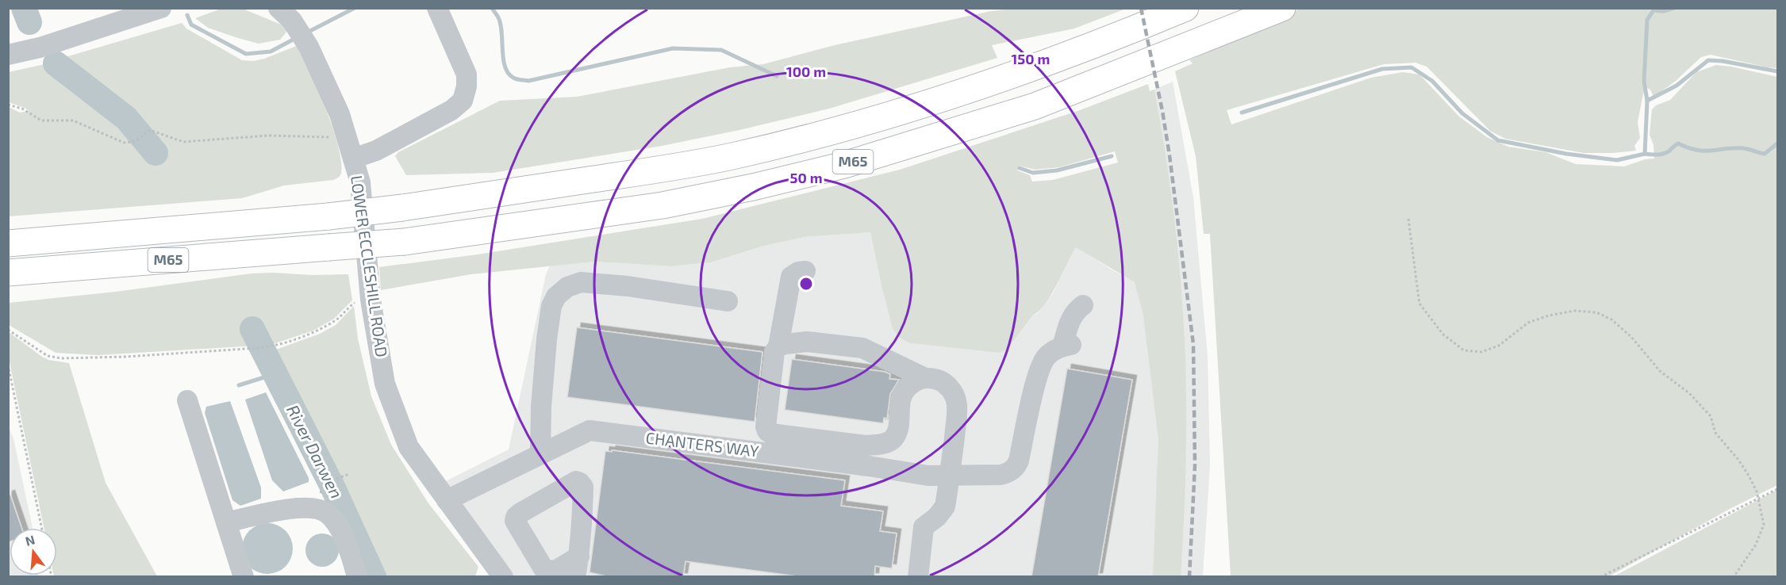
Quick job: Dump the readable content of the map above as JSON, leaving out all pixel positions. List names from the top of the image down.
{
  "streets": {
    "highway": ["M65"],
    "street": ["LOWER ECCLESHILL ROAD", "CHANTERS WAY"]
  },
  "crossings": [
    ["LOWER ECCLESHILL ROAD", "CHANTERS WAY"]
  ],
  "water": ["River Darwen"],
  "north": "top",
  "rings": ["150 m", "100 m", "50 m"]
}
